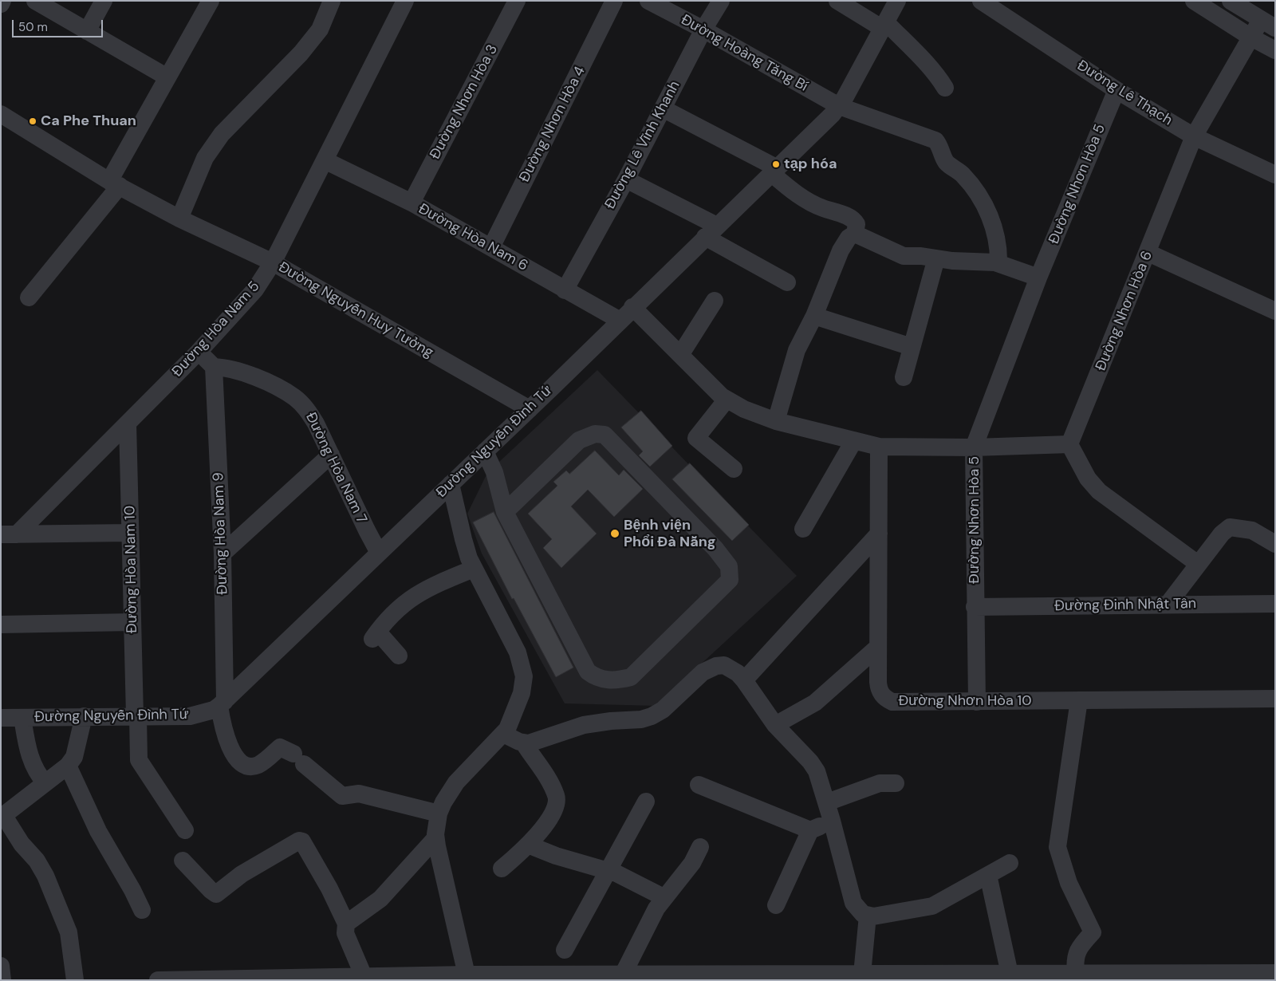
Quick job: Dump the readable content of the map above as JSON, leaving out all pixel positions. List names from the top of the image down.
{
  "streets": {
    "street": [
      "Đường Hoàng Tăng Bí",
      "Đường Lê Thạch",
      "Đường Nhơn Hòa 3",
      "Đường Nhơn Hòa 4",
      "Đường Lê Vĩnh Khanh",
      "Đường Nhơn Hòa 5",
      "Đường Hòa Nam 6",
      "Đường Nguyễn Huy Tưởng",
      "Đường Nhơn Hòa 6",
      "Đường Hòa Nam 5",
      "Đường Nguyễn Đình Tứ",
      "Đường Hòa Nam 7",
      "Đường Hòa Nam 9",
      "Đường Hòa Nam 10",
      "Đường Đinh Nhật Tân",
      "Đường Nhơn Hòa 10"
    ]
  },
  "crossings": [
    ["Đường Hoàng Tăng Bí", "Đường Lê Vĩnh Khanh"],
    ["Đường Hoàng Tăng Bí", "Đường Nguyễn Đình Tứ"],
    ["Đường Lê Thạch", "Đường Nhơn Hòa 5"],
    ["Đường Lê Thạch", "Đường Nhơn Hòa 6"],
    ["Đường Nhơn Hòa 3", "Đường Hòa Nam 6"],
    ["Đường Nhơn Hòa 4", "Đường Hòa Nam 6"],
    ["Đường Lê Vĩnh Khanh", "Đường Hòa Nam 6"],
    ["Đường Nhơn Hòa 5", "Đường Đinh Nhật Tân"],
    ["Đường Nhơn Hòa 5", "Đường Nhơn Hòa 10"],
    ["Đường Hòa Nam 6", "Đường Hòa Nam 5"],
    ["Đường Hòa Nam 6", "Đường Nguyễn Đình Tứ"],
    ["Đường Nguyễn Huy Tưởng", "Đường Hòa Nam 5"],
    ["Đường Nguyễn Huy Tưởng", "Đường Nguyễn Đình Tứ"],
    ["Đường Hòa Nam 5", "Đường Hòa Nam 10"],
    ["Đường Nguyễn Đình Tứ", "Đường Hòa Nam 7"],
    ["Đường Nguyễn Đình Tứ", "Đường Hòa Nam 9"],
    ["Đường Nguyễn Đình Tứ", "Đường Hòa Nam 10"],
    ["Đường Hòa Nam 7", "Đường Hòa Nam 9"]
  ],
  "places": ["Ca Phe Thuan", "tạp hóa", "Bệnh viện Phổi Đà Nẵng"],
  "scale_bar": "50 m"
}
